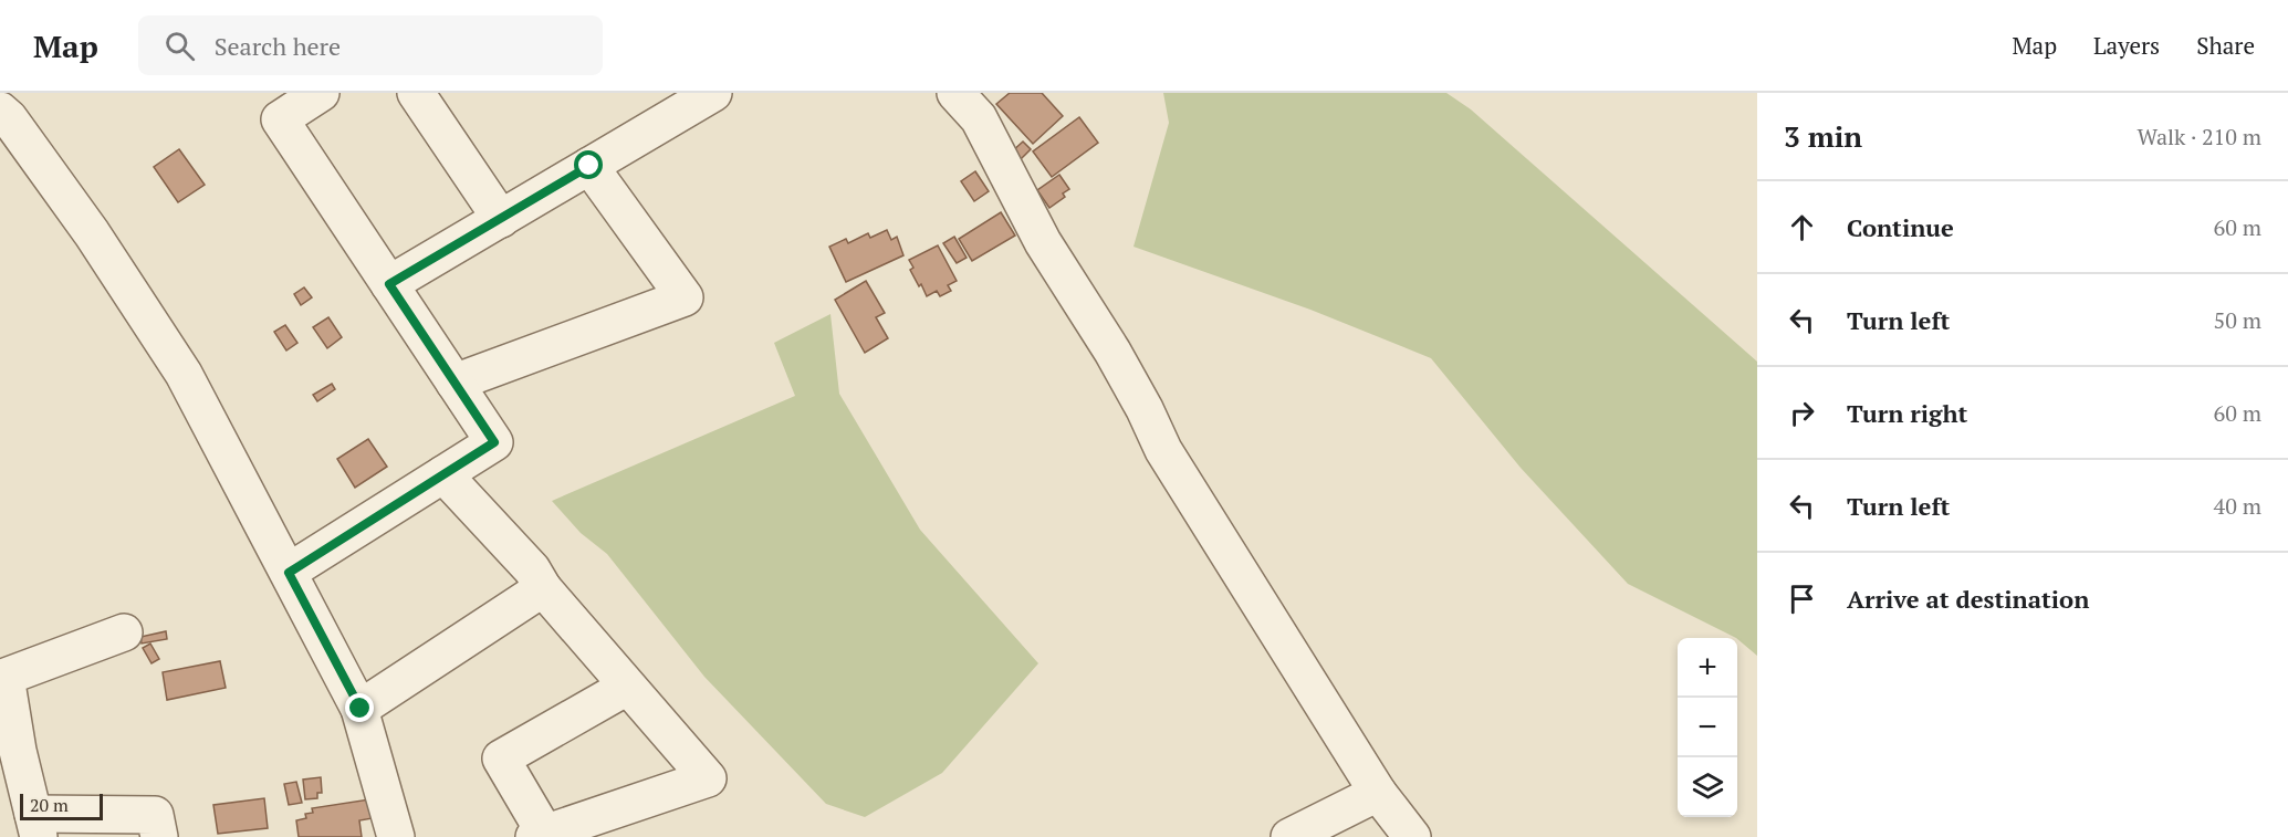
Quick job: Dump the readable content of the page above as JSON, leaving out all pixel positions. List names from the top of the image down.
{
  "scale_bar": "20 m",
  "page": {
    "header": "Map",
    "search": "Search here",
    "nav": ["Map", "Layers", "Share"],
    "heading": ["3 min", "Walk · 210 m"],
    "list": [
      ["Continue", "60 m"],
      ["Turn left", "50 m"],
      ["Turn right", "60 m"],
      ["Turn left", "40 m"],
      "Arrive at destination"
    ],
    "map_buttons": ["+", "−"],
    "scale": "20 m"
  }
}
